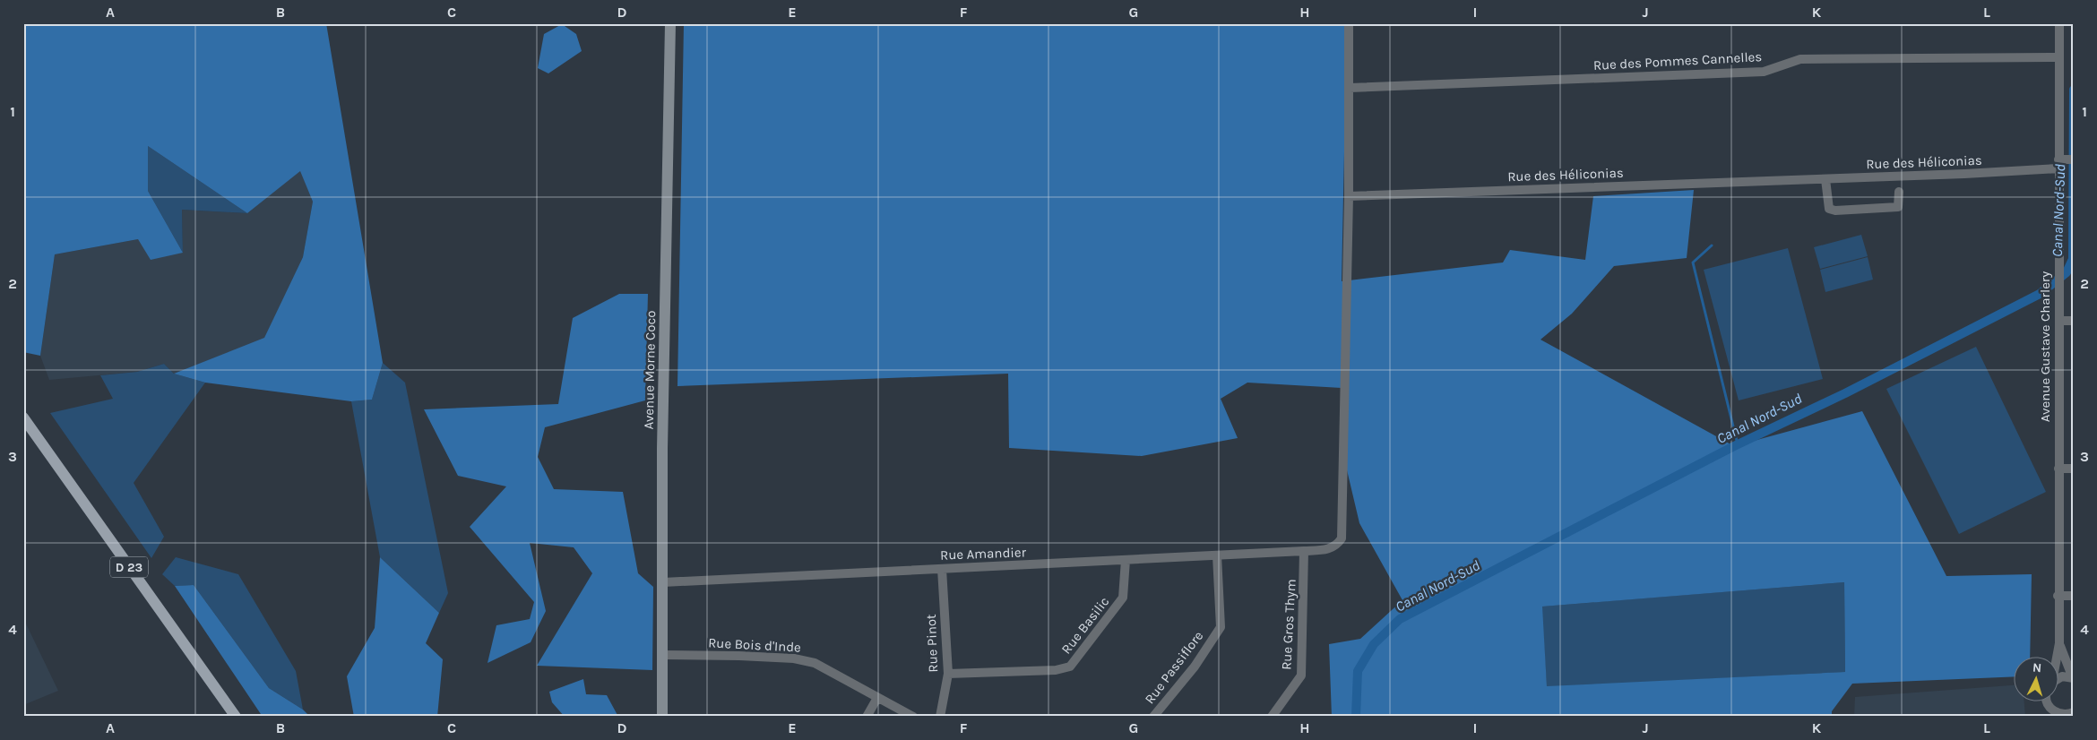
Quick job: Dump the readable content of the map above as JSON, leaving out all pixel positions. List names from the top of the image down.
{
  "streets": {
    "main road": ["D 23"],
    "street": [
      "Rue des Pommes Cannelles",
      "Rue des Héliconias",
      "Avenue Gustave Charlery",
      "Avenue Morne Coco",
      "Rue Amandier",
      "Rue Gros Thym",
      "Rue Basilic",
      "Rue Pinot",
      "Rue Bois d'Inde",
      "Rue Passiflore"
    ]
  },
  "crossings": [
    ["Rue des Pommes Cannelles", "Avenue Gustave Charlery"],
    ["Rue des Pommes Cannelles", "Rue Amandier"],
    ["Rue des Héliconias", "Avenue Gustave Charlery"],
    ["Rue des Héliconias", "Rue Amandier"],
    ["Avenue Morne Coco", "Rue Amandier"],
    ["Avenue Morne Coco", "Rue Bois d'Inde"],
    ["Rue Amandier", "Rue Gros Thym"],
    ["Rue Amandier", "Rue Basilic"],
    ["Rue Amandier", "Rue Pinot"],
    ["Rue Amandier", "Rue Passiflore"],
    ["Rue Basilic", "Rue Pinot"]
  ],
  "water": ["Canal Nord-Sud"],
  "north": "top",
  "grid": {
    "columns": [
      "A",
      "B",
      "C",
      "D",
      "E",
      "F",
      "G",
      "H",
      "I",
      "J",
      "K",
      "L"
    ],
    "rows": [
      "1",
      "2",
      "3",
      "4"
    ]
  }
}
